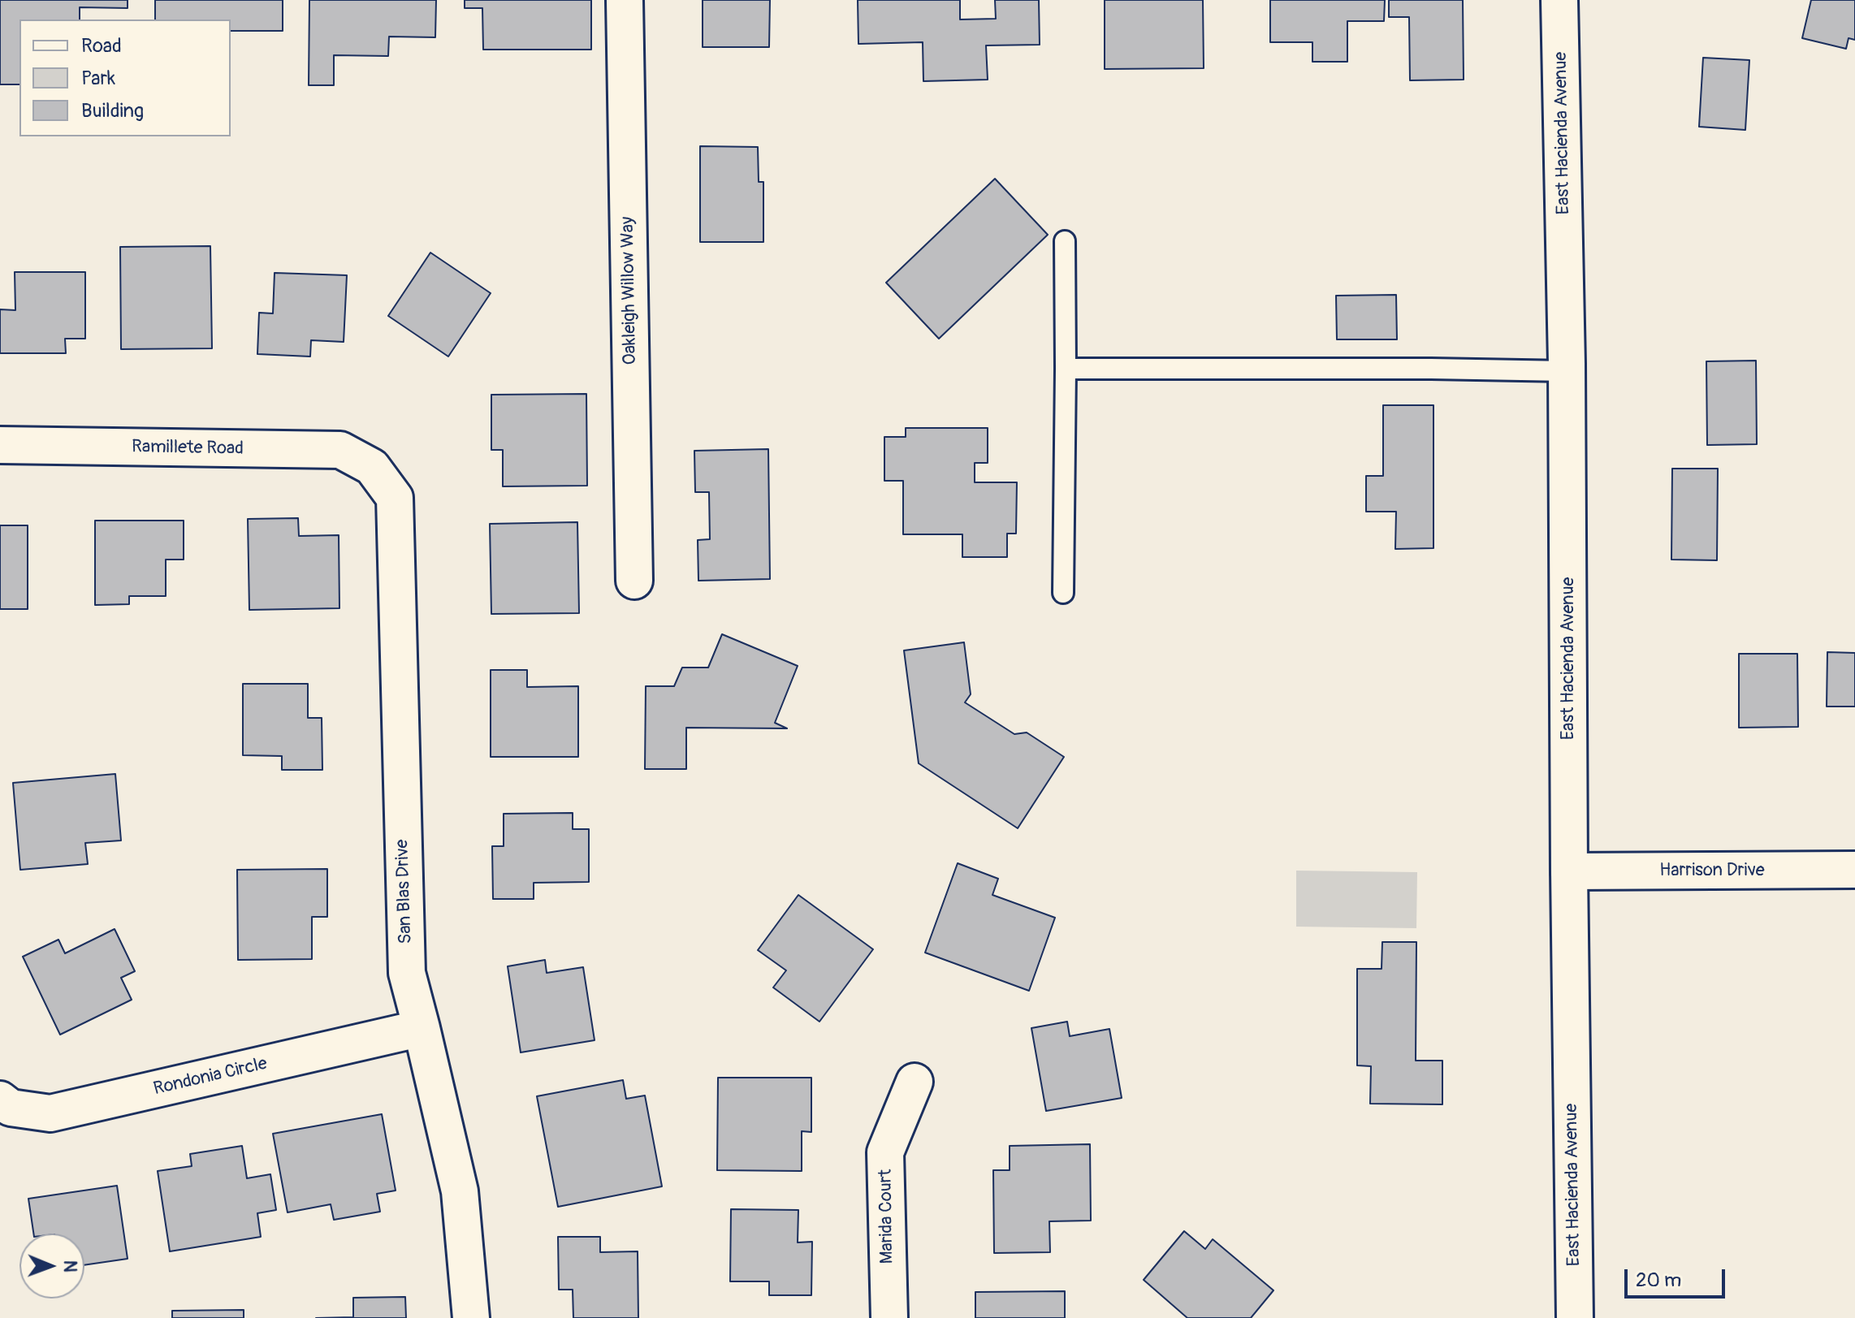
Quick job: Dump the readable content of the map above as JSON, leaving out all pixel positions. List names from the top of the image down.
{
  "streets": {
    "street": [
      "East Hacienda Avenue",
      "Oakleigh Willow Way",
      "Ramillete Road",
      "Harrison Drive",
      "San Blas Drive",
      "Rondonia Circle",
      "Marida Court"
    ]
  },
  "crossings": [
    ["East Hacienda Avenue", "Harrison Drive"],
    ["Ramillete Road", "San Blas Drive"],
    ["San Blas Drive", "Rondonia Circle"]
  ],
  "legend": ["Road", "Park", "Building"],
  "scale_bar": "20 m",
  "north": "right"
}
